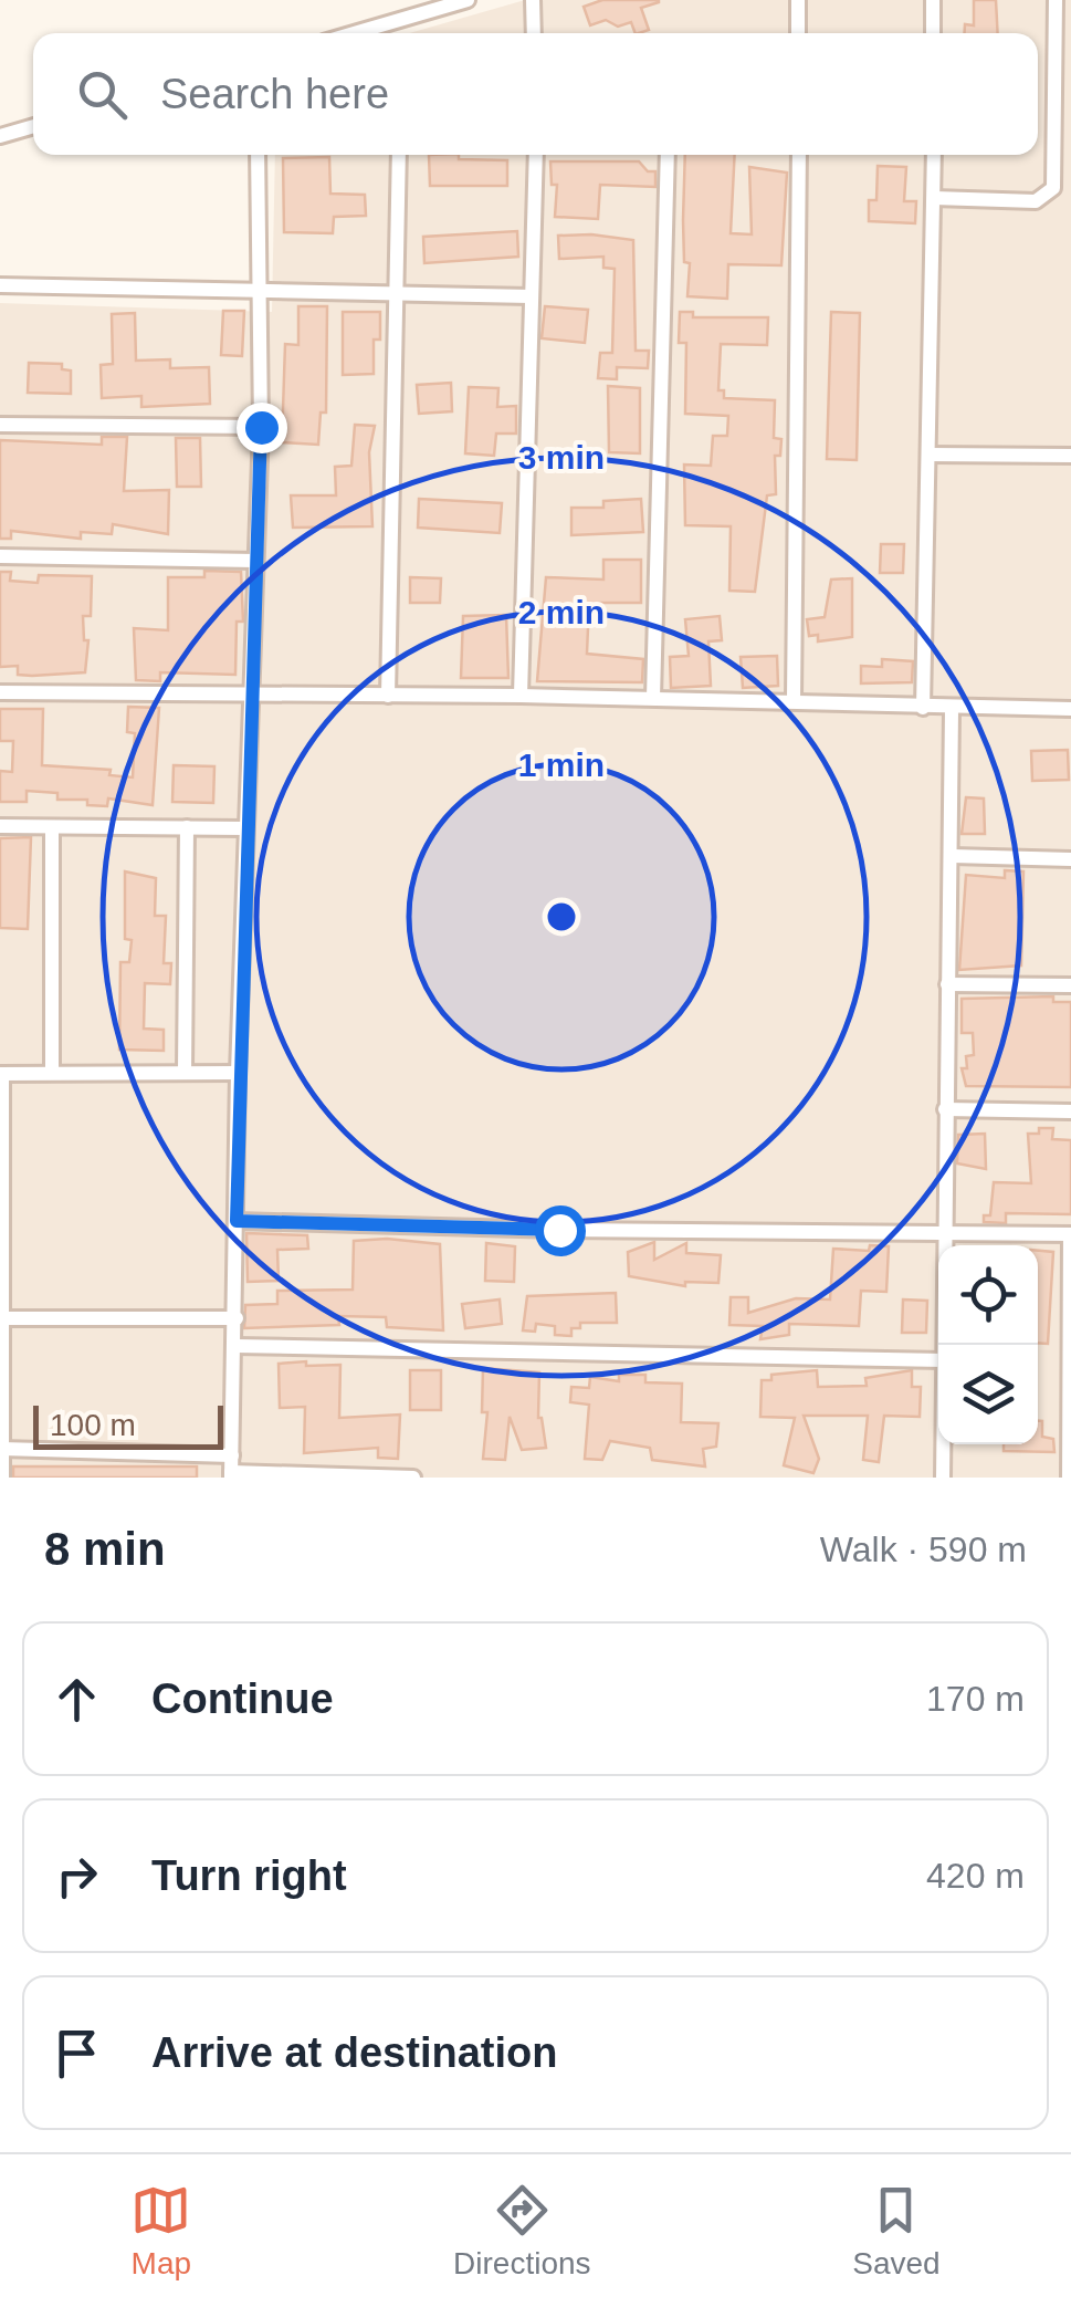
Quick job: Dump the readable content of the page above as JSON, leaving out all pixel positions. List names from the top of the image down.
{
  "scale_bar": "100 m",
  "page": {
    "search": "Search here",
    "scale": "100 m",
    "heading": ["8 min", "Walk · 590 m"],
    "list": [
      ["Continue", "170 m"],
      ["Turn right", "420 m"],
      "Arrive at destination"
    ],
    "nav": ["Map", "Directions", "Saved"]
  },
  "rings": ["3 min", "2 min", "1 min"]
}
